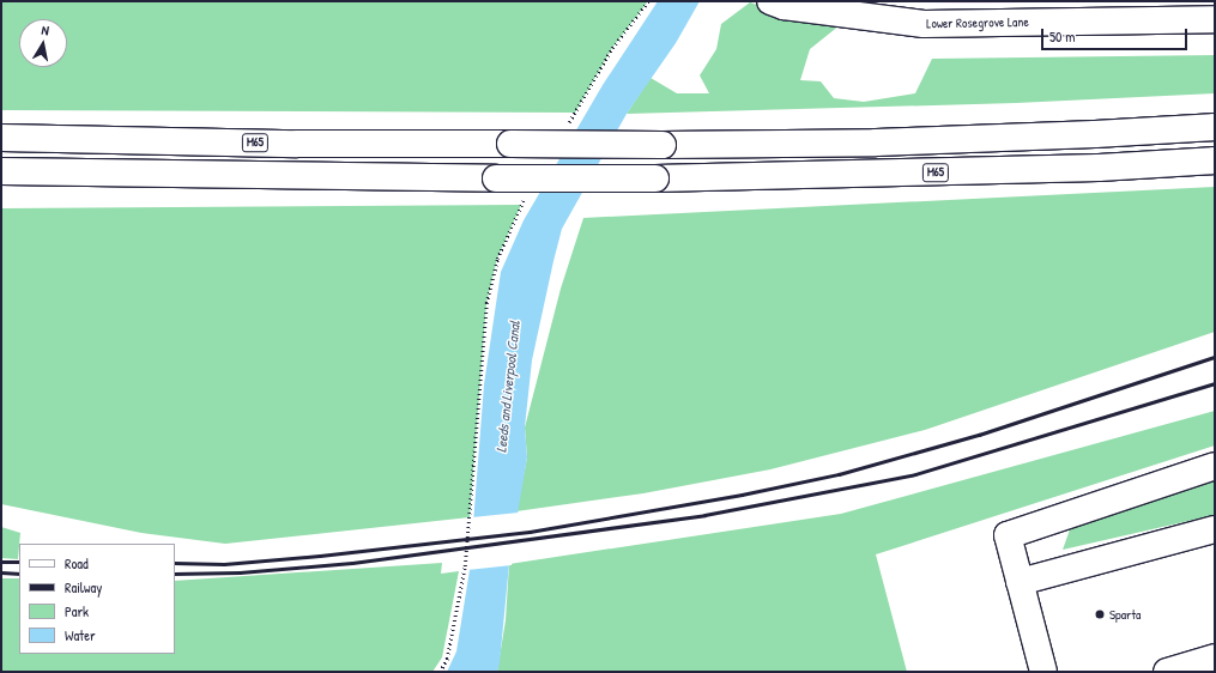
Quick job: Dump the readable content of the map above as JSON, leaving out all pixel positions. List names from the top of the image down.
{
  "streets": {
    "main road": ["Lower Rosegrove Lane", "M65"]
  },
  "water": ["Leeds and Liverpool Canal"],
  "places": ["Sparta"],
  "legend": [
    "Road",
    "Railway",
    "Park",
    "Water"
  ],
  "scale_bar": "50 m",
  "north": "top"
}
